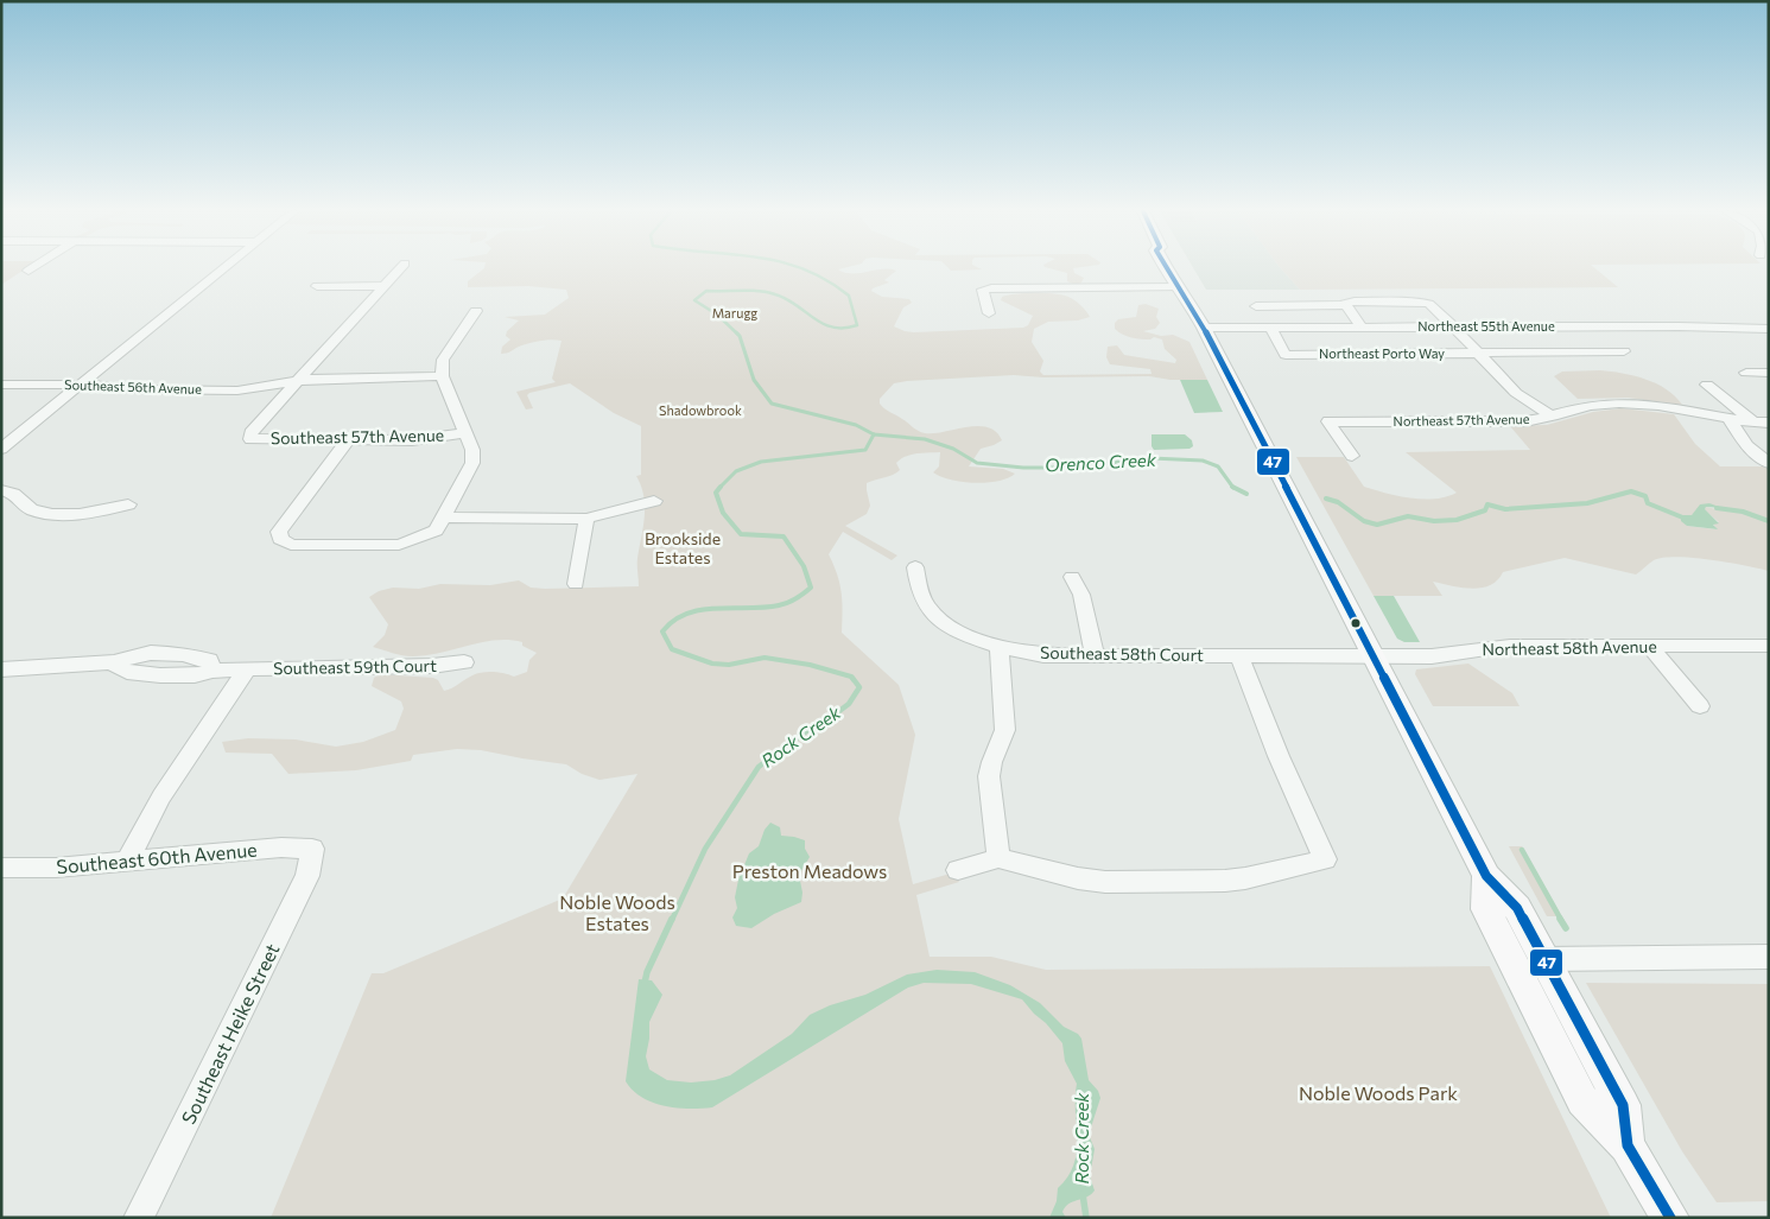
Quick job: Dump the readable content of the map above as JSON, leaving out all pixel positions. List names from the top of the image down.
{
  "streets": {
    "street": [
      "Northeast 55th Avenue",
      "Northeast Porto Way",
      "Southeast 56th Avenue",
      "Northeast 57th Avenue",
      "Southeast 57th Avenue",
      "Northeast 58th Avenue",
      "Southeast 58th Court",
      "Southeast 59th Court",
      "Southeast 60th Avenue",
      "Southeast Heike Street"
    ]
  },
  "crossings": [
    ["Northeast 55th Avenue", "Northeast Porto Way"],
    ["Southeast 56th Avenue", "Southeast 57th Avenue"],
    ["Northeast 58th Avenue", "Southeast 58th Court"],
    ["Southeast 60th Avenue", "Southeast Heike Street"]
  ],
  "water": ["Orenco Creek", "Rock Creek"],
  "parks": [
    "Marugg",
    "Shadowbrook",
    "Brookside Estates",
    "Preston Meadows",
    "Noble Woods Estates",
    "Noble Woods Park"
  ],
  "lines": ["transit line 47"]
}
